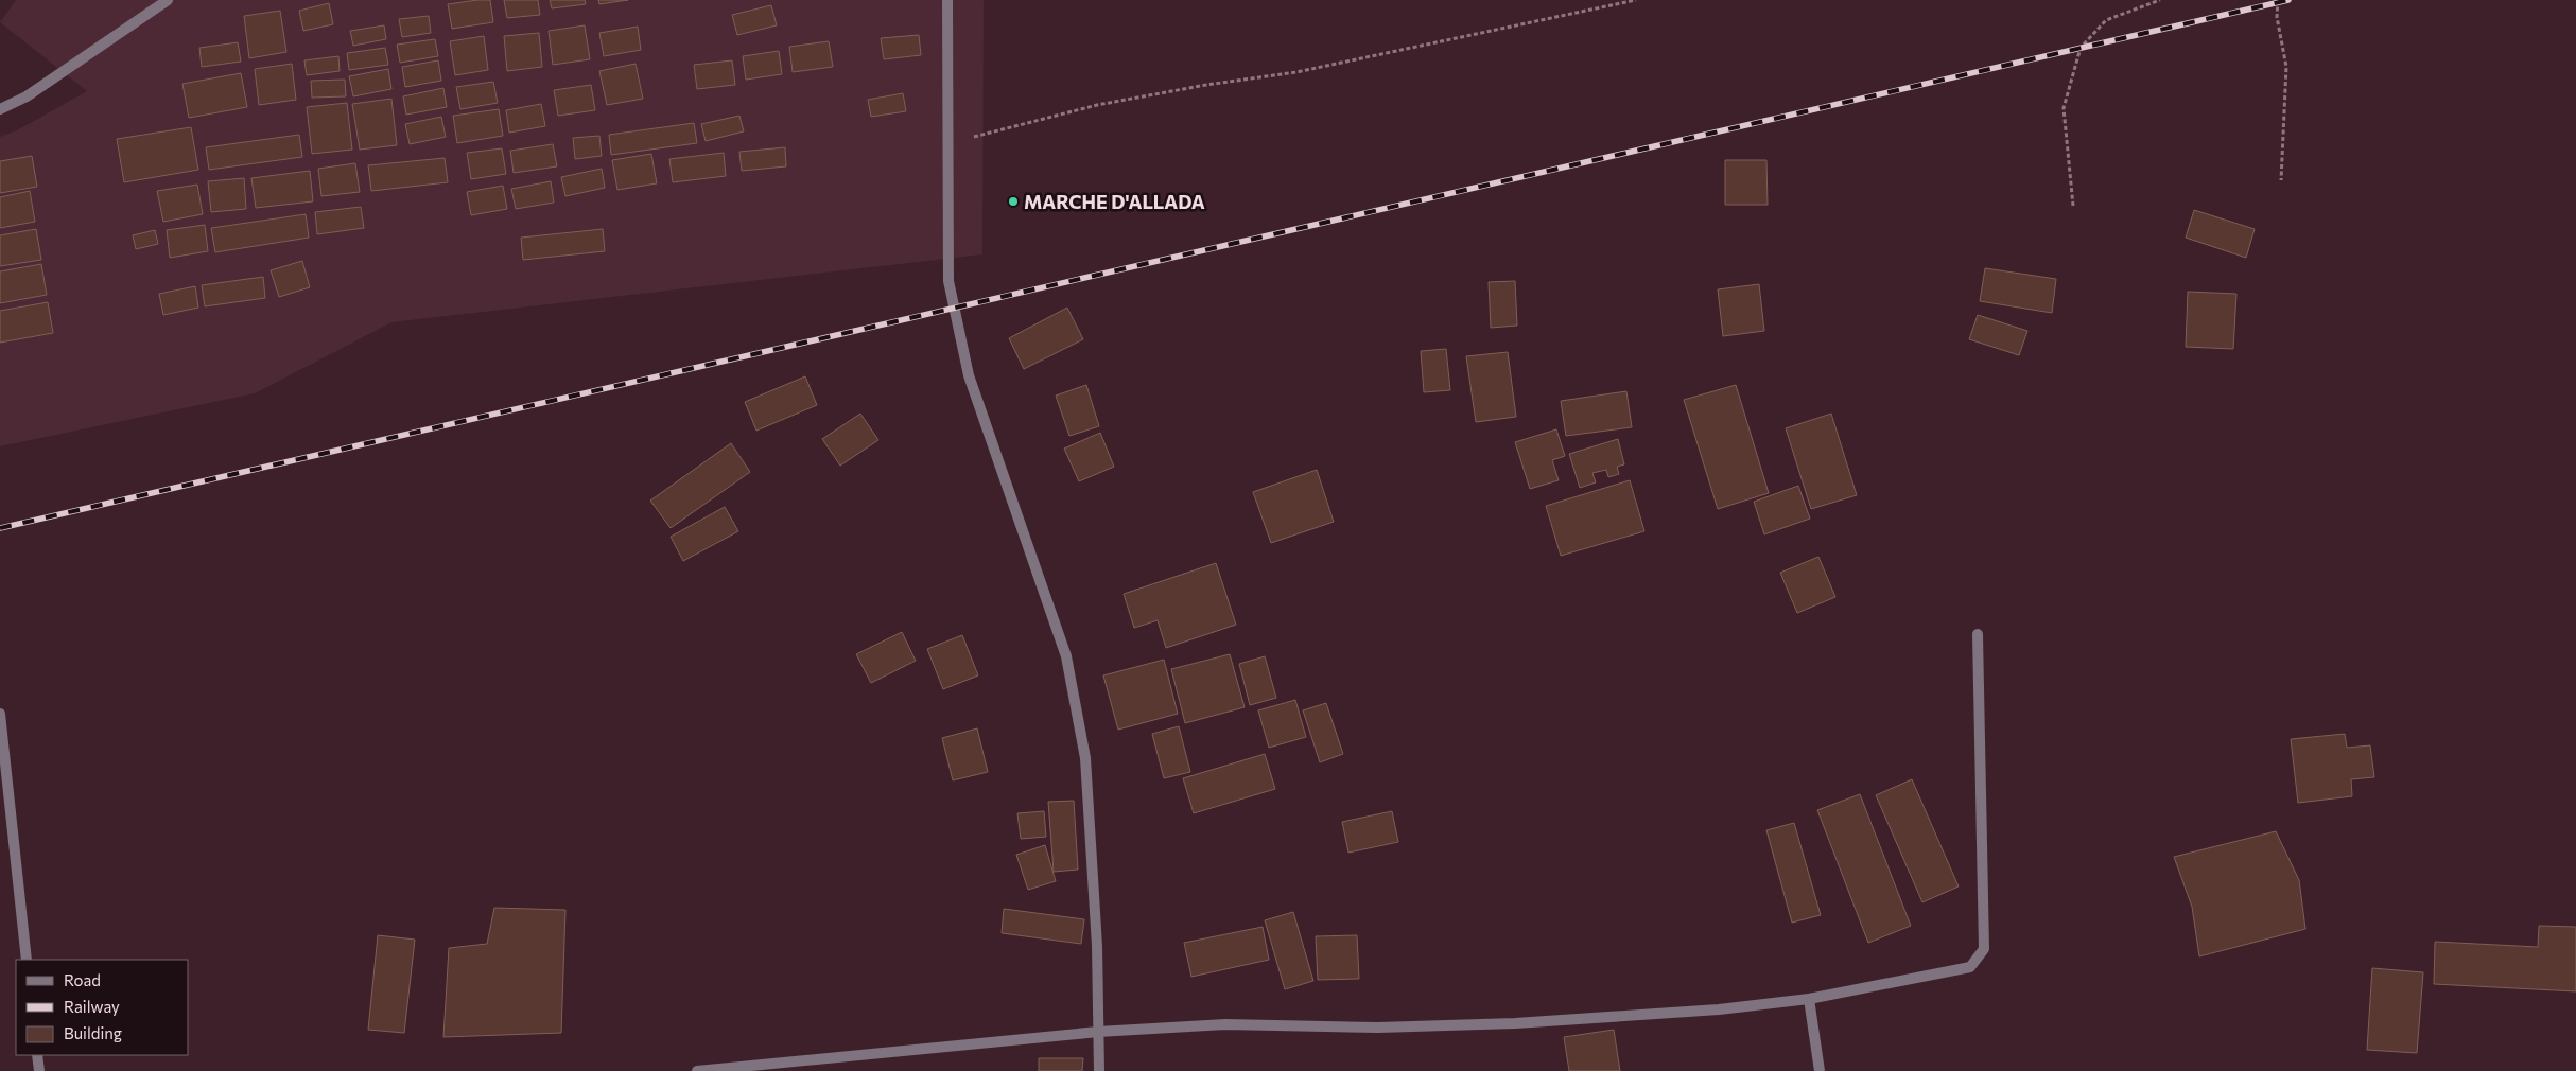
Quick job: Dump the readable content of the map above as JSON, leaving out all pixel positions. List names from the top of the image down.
{
  "places": ["MARCHE D'ALLADA"],
  "legend": ["Road", "Railway", "Building"]
}
